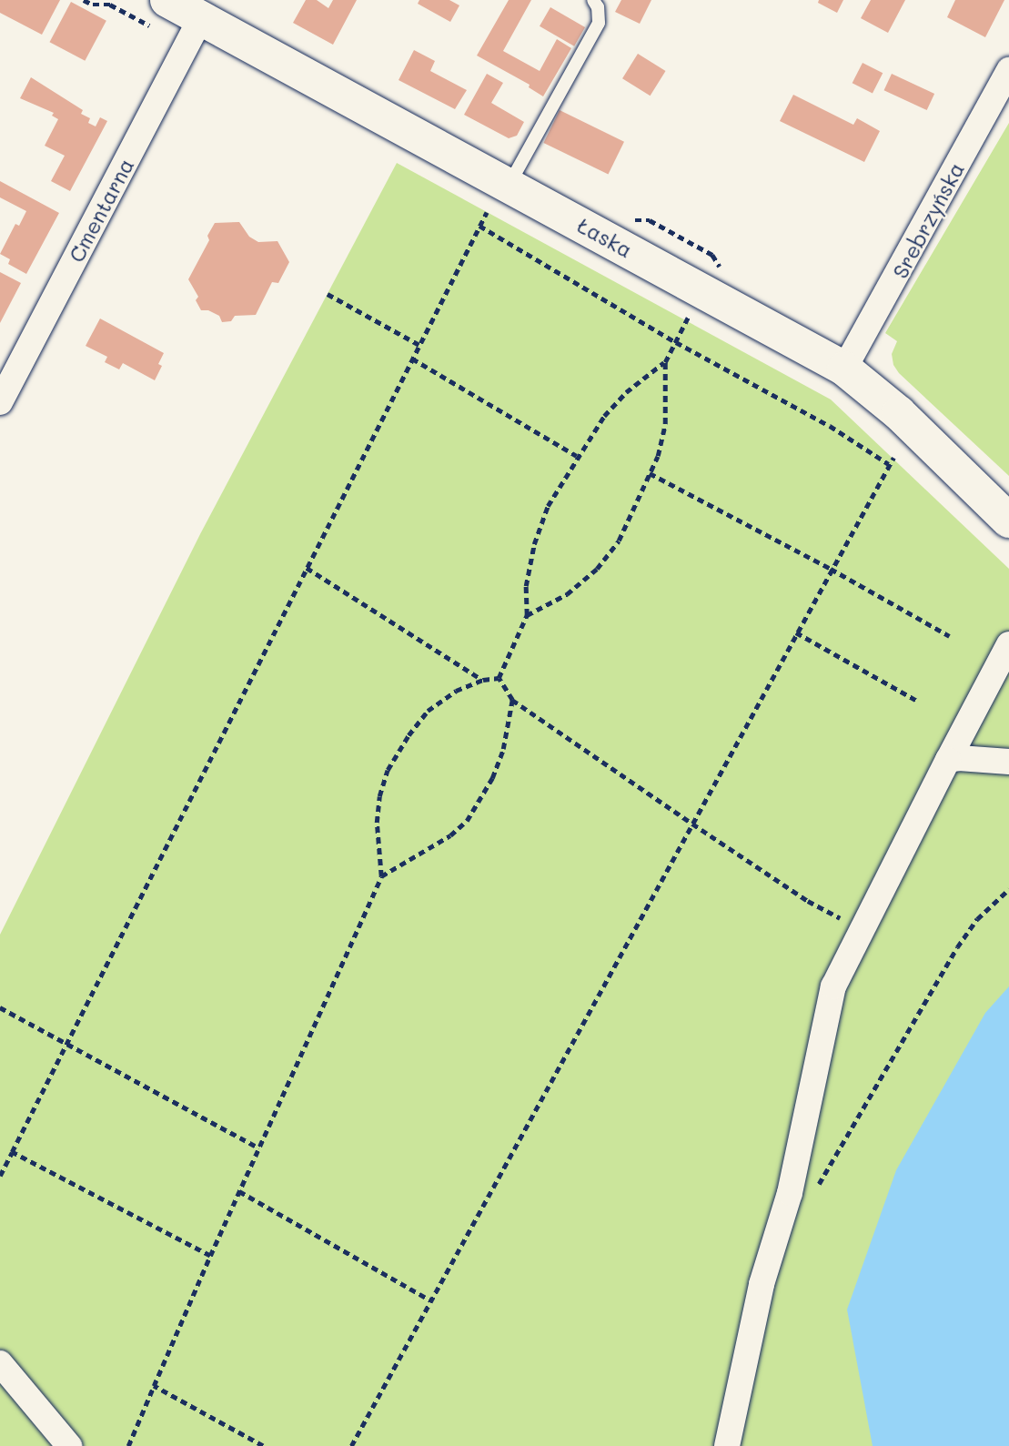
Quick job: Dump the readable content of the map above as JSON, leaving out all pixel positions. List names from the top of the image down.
{
  "streets": {
    "main road": ["Łaska"],
    "street": ["Cmentarna", "Srebrzyńska"]
  },
  "crossings": [
    ["Cmentarna", "Łaska"],
    ["Srebrzyńska", "Łaska"]
  ]
}
